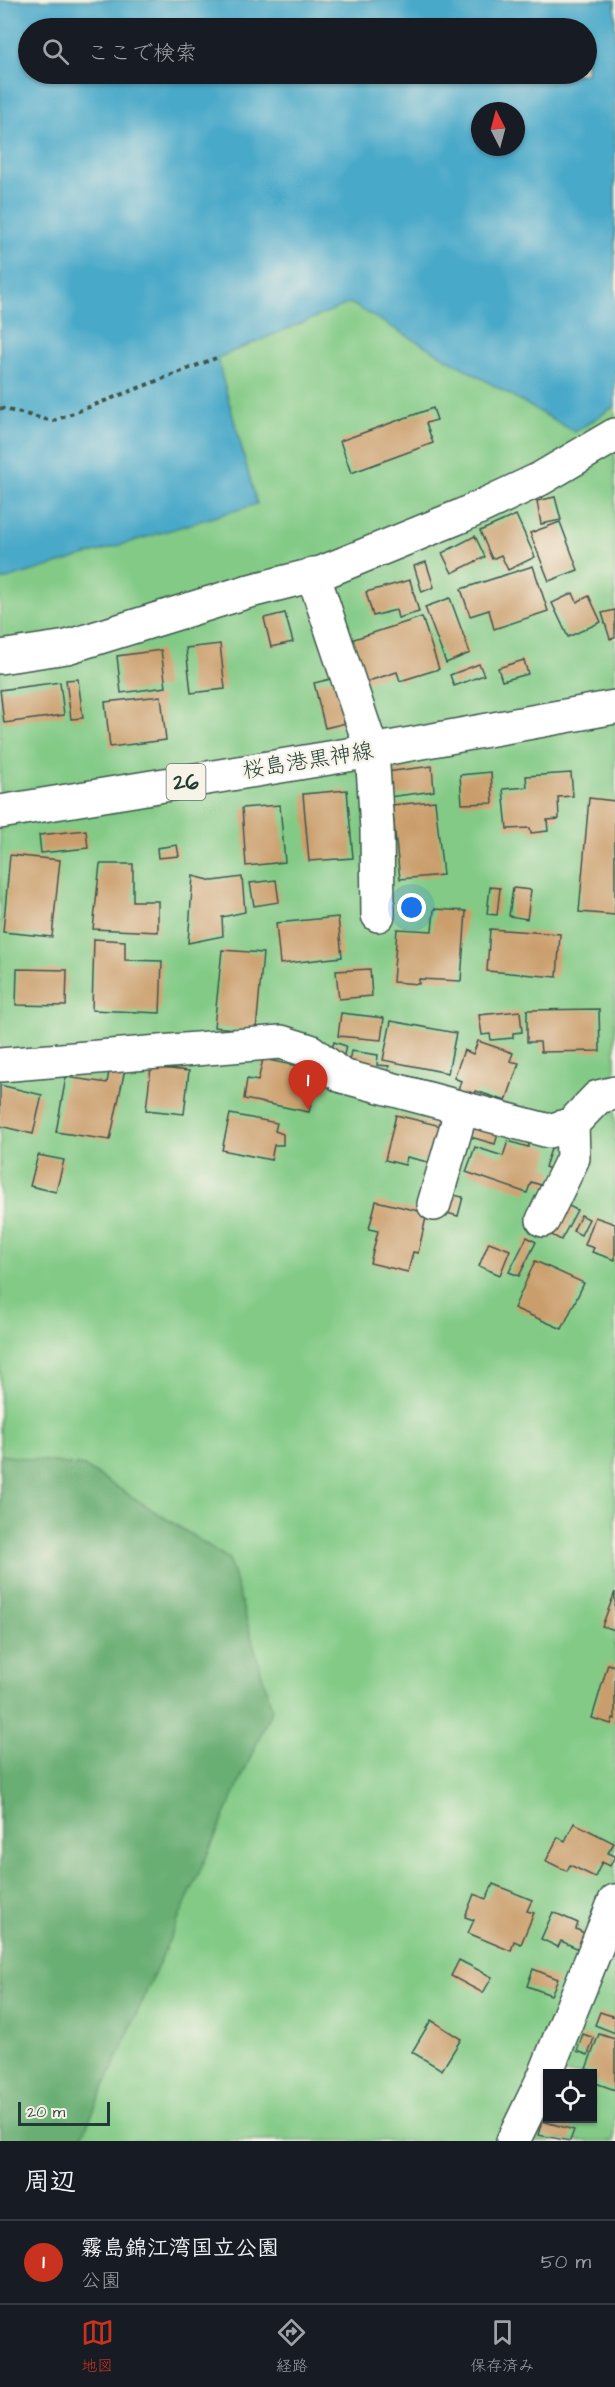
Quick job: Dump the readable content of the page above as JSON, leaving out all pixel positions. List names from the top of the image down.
{
  "streets": {
    "street": ["桜島港黒神線", "26"]
  },
  "scale_bar": "20 m",
  "north": "top",
  "page": {
    "search": "ここで検索",
    "pins": "1",
    "scale": "20 m",
    "heading": "周辺",
    "list": [
      {
        "mark": "1",
        "name": "霧島錦江湾国立公園",
        "note": "公園",
        "value": "50 m"
      }
    ],
    "nav": ["地図", "経路", "保存済み"]
  }
}
